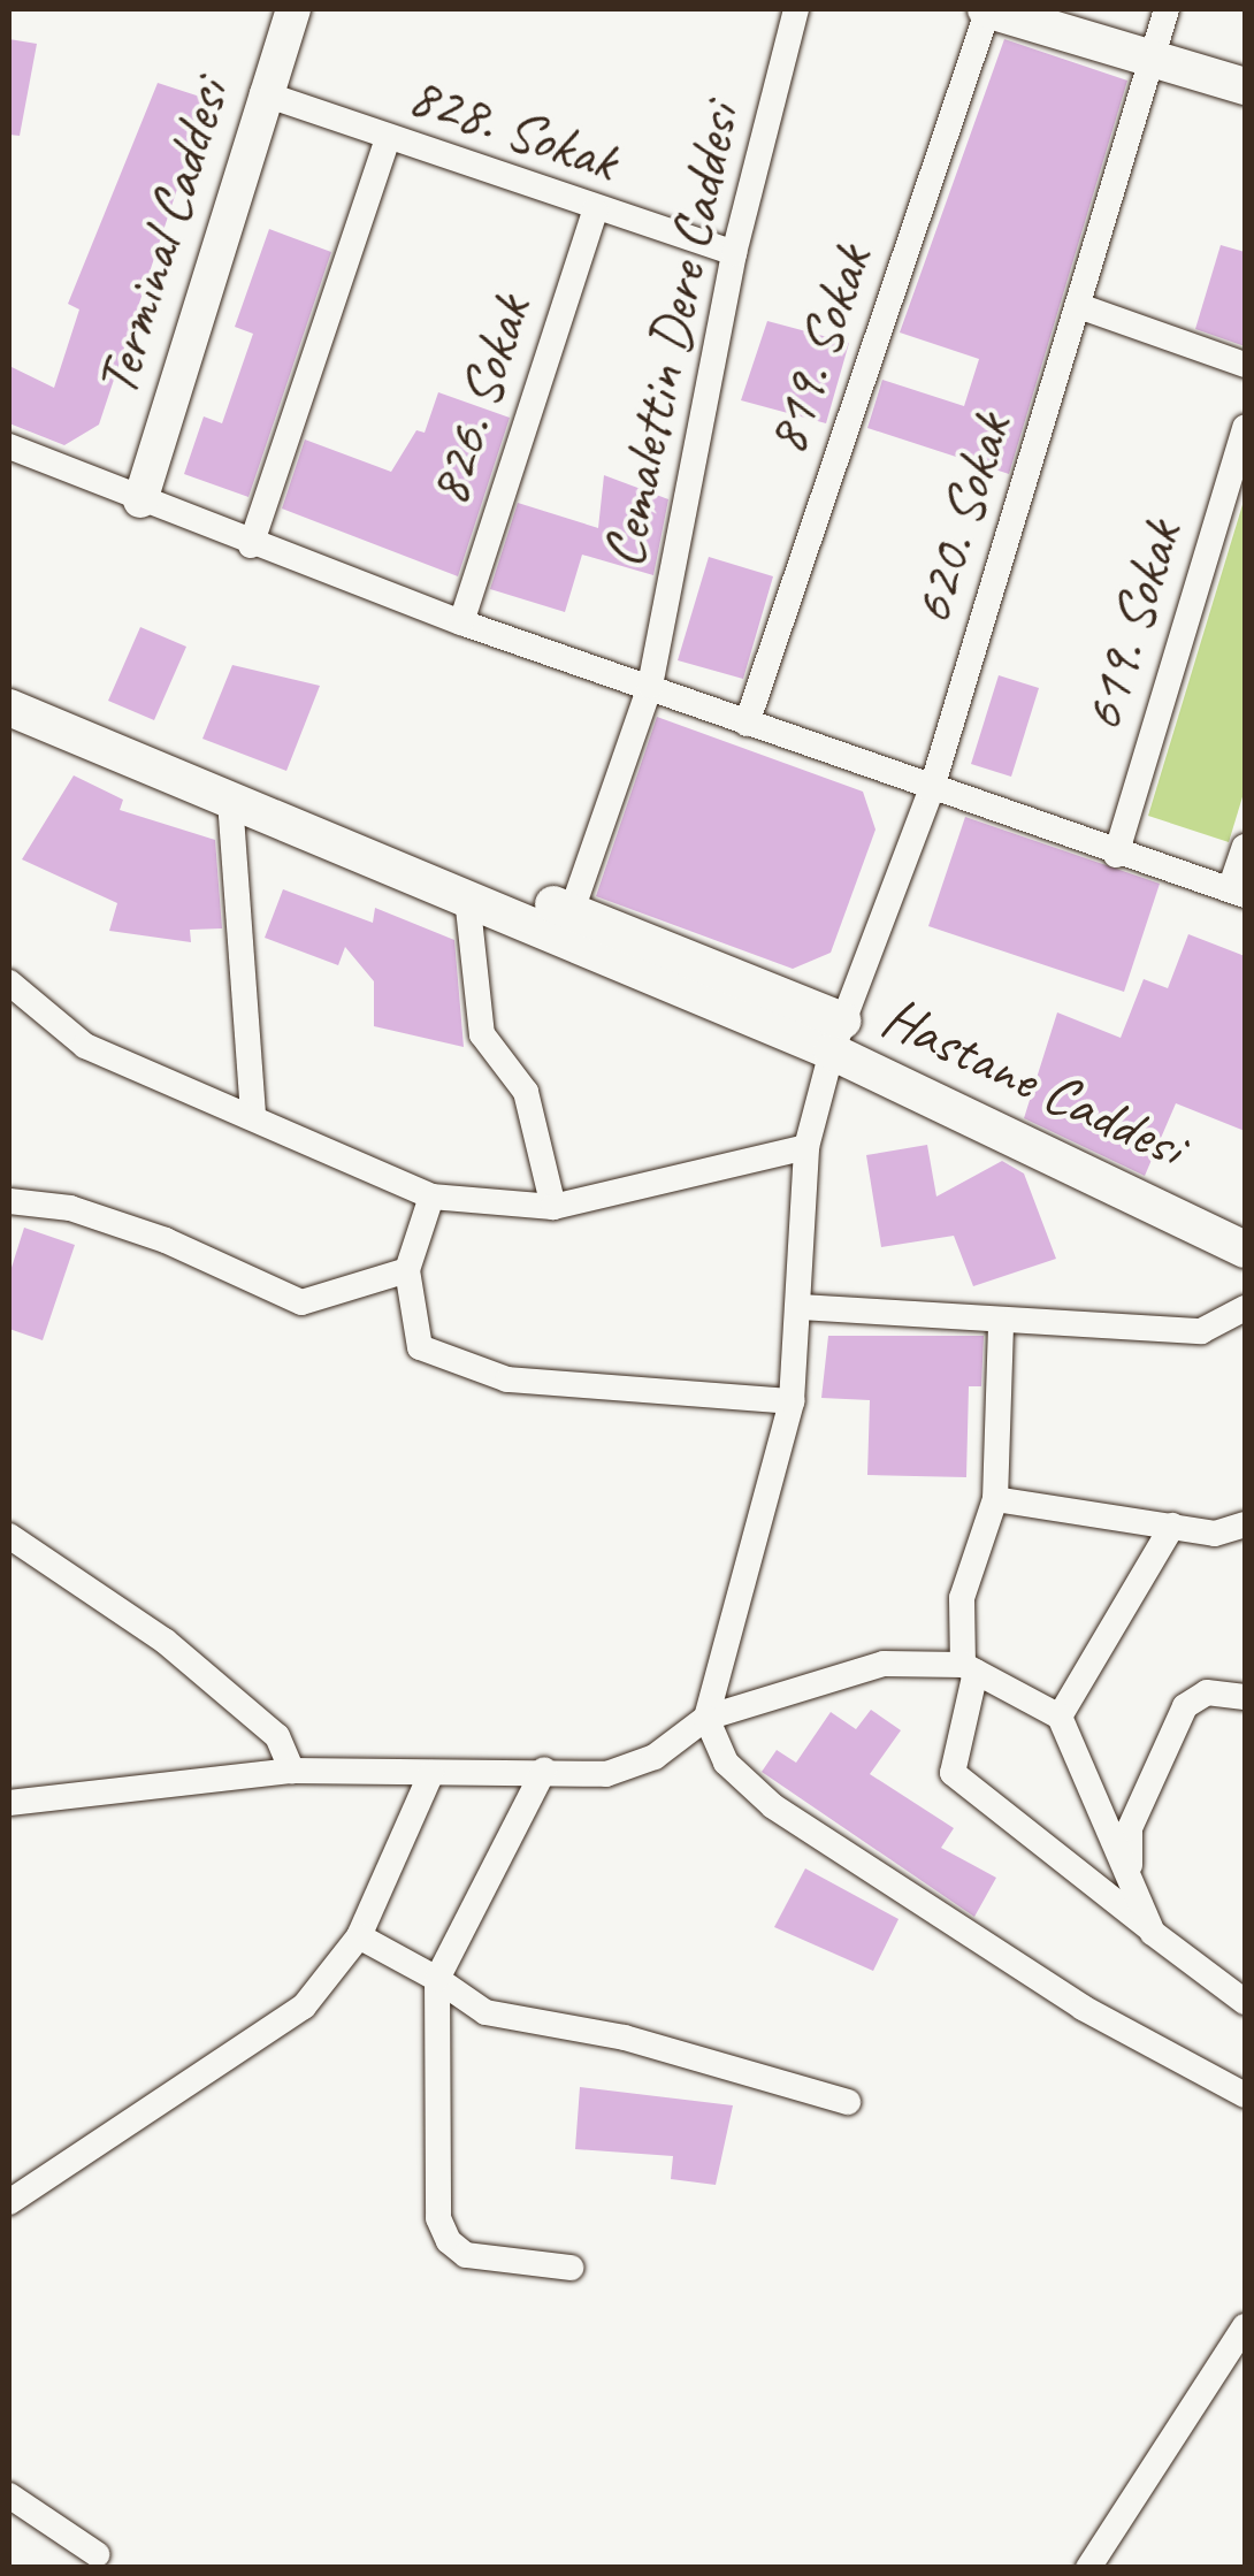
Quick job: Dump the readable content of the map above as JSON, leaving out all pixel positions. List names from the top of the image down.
{
  "streets": {
    "main road": ["Hastane Caddesi"],
    "street": [
      "828. Sokak",
      "Terminal Caddesi",
      "Cemalettin Dere Caddesi",
      "819. Sokak",
      "826. Sokak",
      "620. Sokak",
      "619. Sokak"
    ]
  },
  "crossings": [
    ["828. Sokak", "Terminal Caddesi"],
    ["828. Sokak", "Cemalettin Dere Caddesi"],
    ["828. Sokak", "826. Sokak"],
    ["Cemalettin Dere Caddesi", "Hastane Caddesi"],
    ["620. Sokak", "Hastane Caddesi"]
  ]
}
